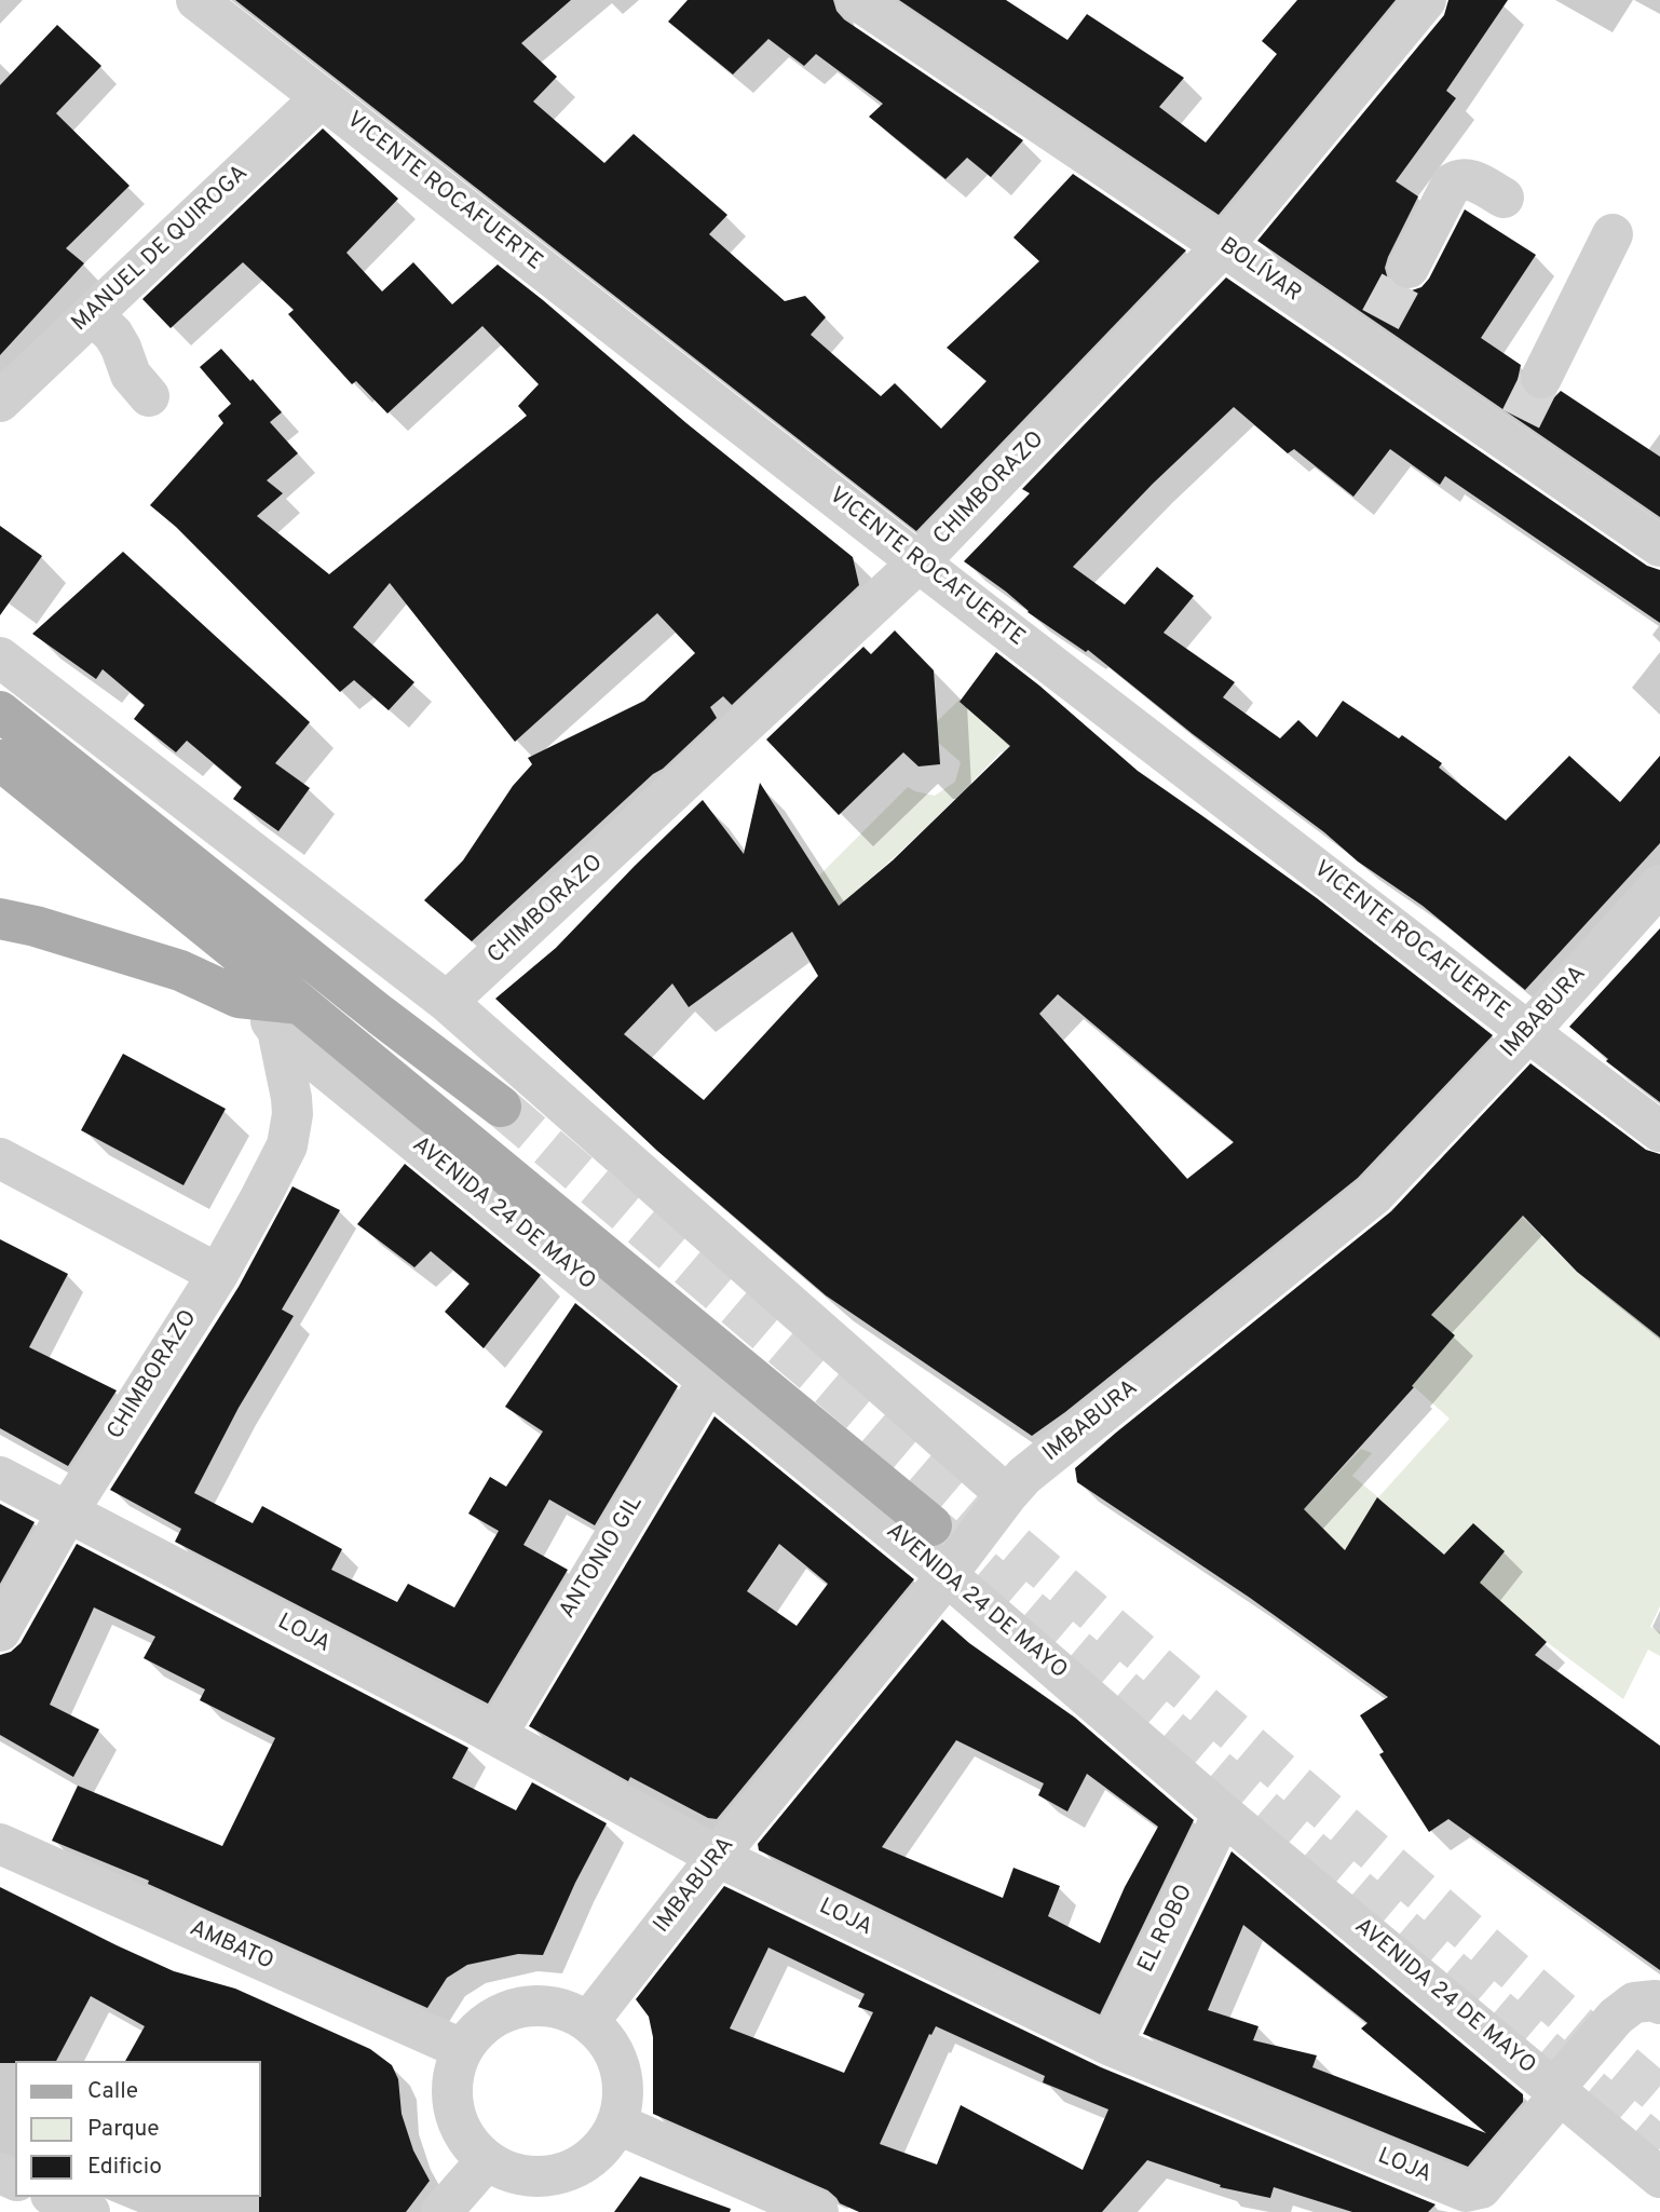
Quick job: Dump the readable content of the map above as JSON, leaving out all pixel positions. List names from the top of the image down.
{
  "streets": {
    "main road": ["AVENIDA 24 DE MAYO"],
    "street": [
      "VICENTE ROCAFUERTE",
      "MANUEL DE QUIROGA",
      "BOLÍVAR",
      "CHIMBORAZO",
      "IMBABURA",
      "ANTONIO GIL",
      "LOJA",
      "EL ROBO",
      "AMBATO"
    ]
  },
  "crossings": [
    ["VICENTE ROCAFUERTE", "MANUEL DE QUIROGA"],
    ["VICENTE ROCAFUERTE", "CHIMBORAZO"],
    ["VICENTE ROCAFUERTE", "IMBABURA"],
    ["BOLÍVAR", "CHIMBORAZO"],
    ["CHIMBORAZO", "AVENIDA 24 DE MAYO"],
    ["CHIMBORAZO", "LOJA"],
    ["IMBABURA", "AVENIDA 24 DE MAYO"],
    ["IMBABURA", "LOJA"],
    ["IMBABURA", "AMBATO"],
    ["AVENIDA 24 DE MAYO", "ANTONIO GIL"],
    ["AVENIDA 24 DE MAYO", "LOJA"],
    ["AVENIDA 24 DE MAYO", "EL ROBO"],
    ["ANTONIO GIL", "LOJA"],
    ["LOJA", "EL ROBO"]
  ],
  "legend": ["Calle", "Parque", "Edificio"]
}
